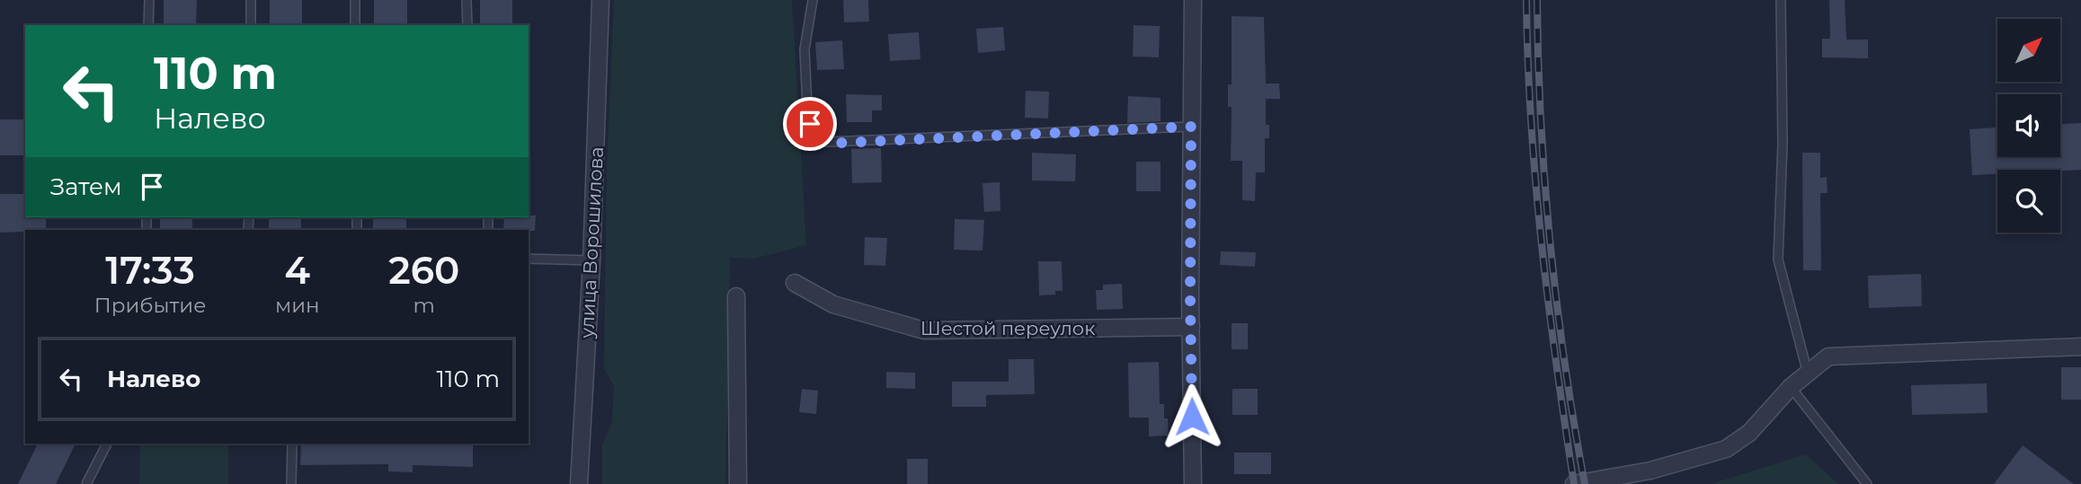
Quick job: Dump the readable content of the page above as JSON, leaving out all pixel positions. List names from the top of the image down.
{
  "streets": {
    "street": ["улица Ворошилова", "Шестой переулок"]
  },
  "north": "top right",
  "page": {
    "turn": ["110 m", "Налево"],
    "then": "Затем",
    "eta": [
      "17:33",
      "Прибытие",
      "4",
      "мин",
      "260",
      "m"
    ],
    "list": [
      {
        "name": "Налево",
        "value": "110 m"
      }
    ]
  }
}
